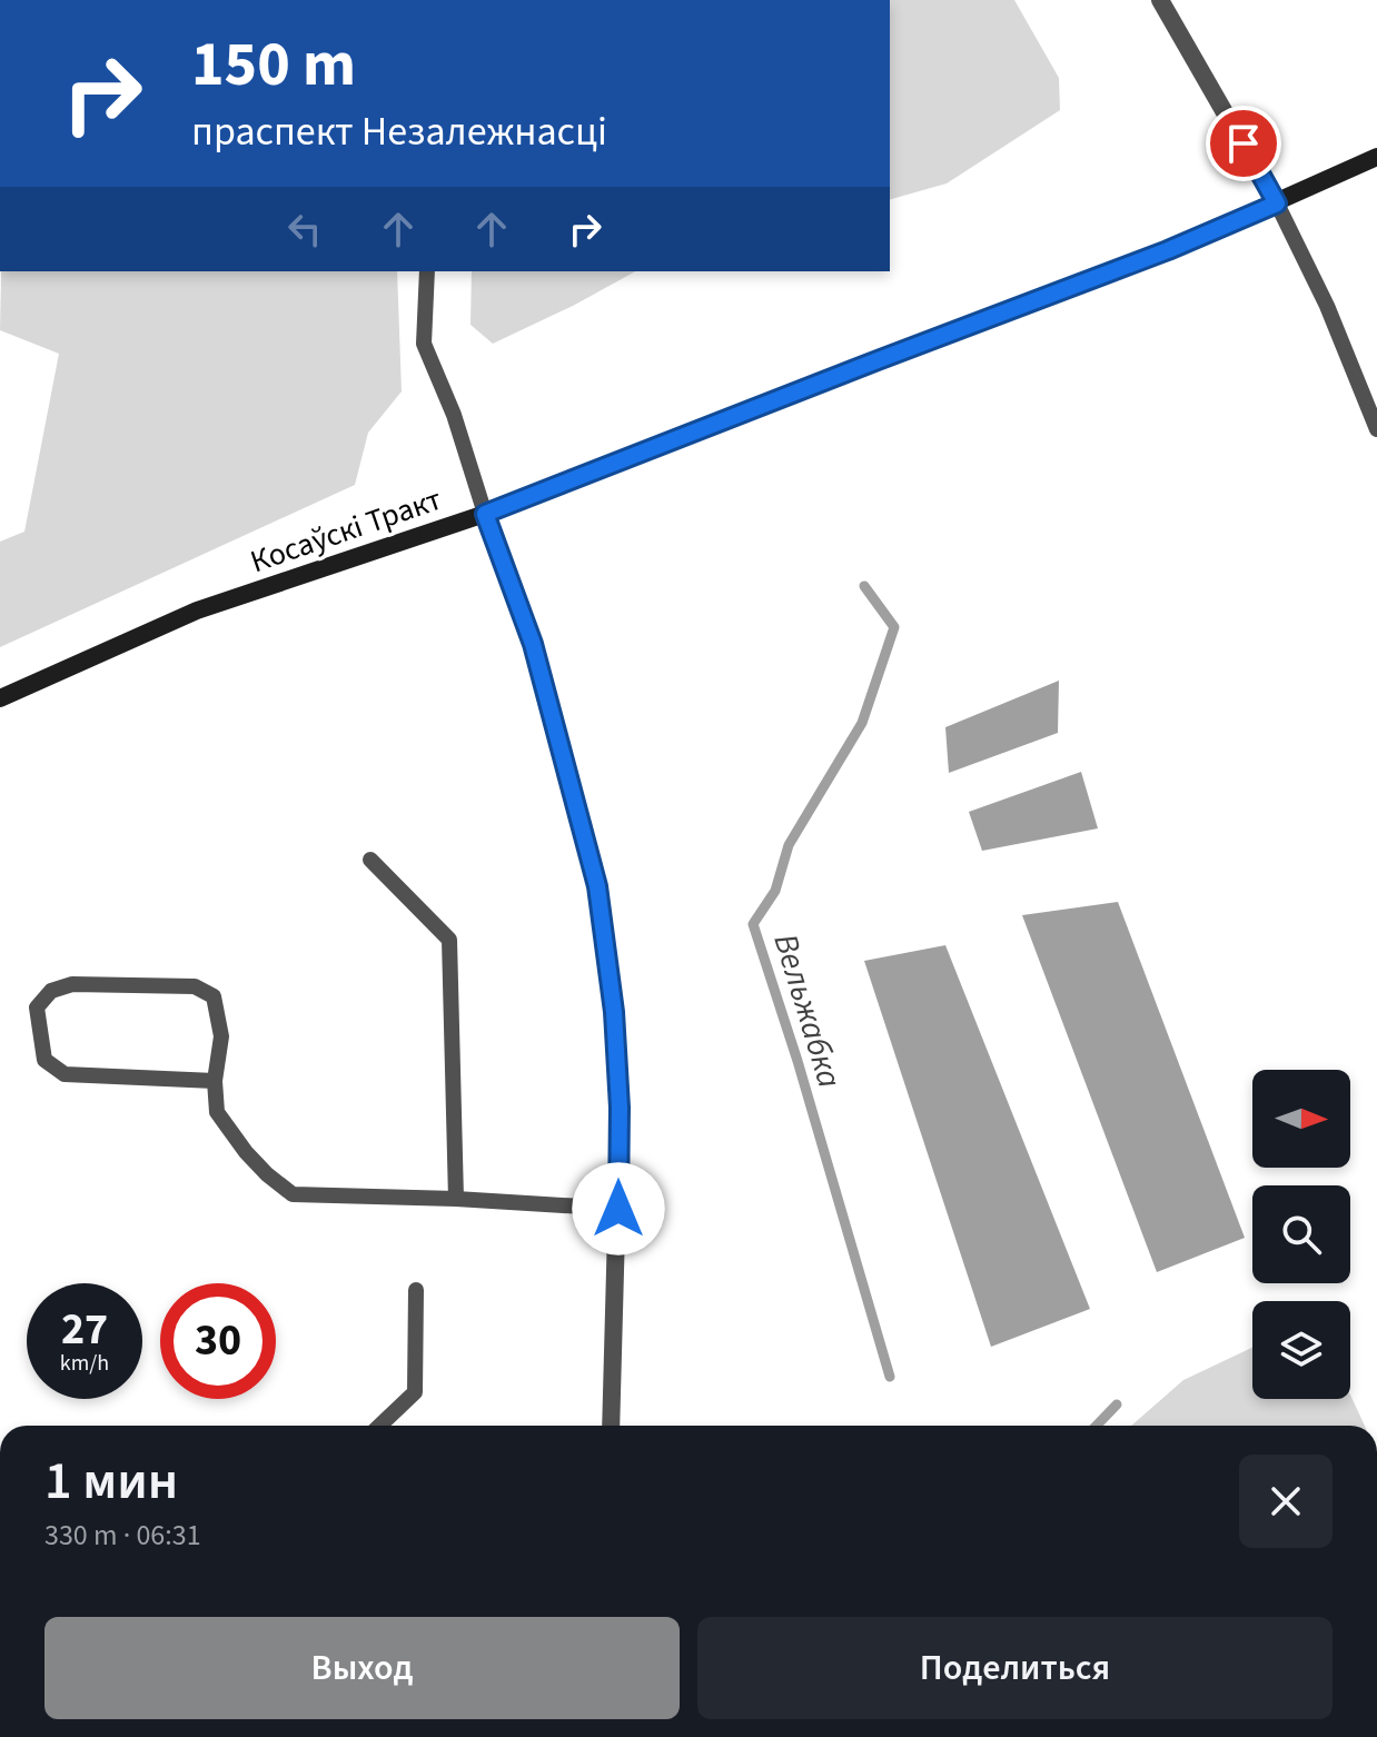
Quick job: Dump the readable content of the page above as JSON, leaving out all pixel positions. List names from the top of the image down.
{
  "streets": {
    "main road": ["Косаўскі Тракт"]
  },
  "water": ["Вельжабка"],
  "north": "right",
  "page": {
    "turn": ["150 m", "праспект Незалежнасці"],
    "speed": "27 km/h",
    "limit": "30",
    "heading": ["1 мин", "330 m · 06:31"],
    "buttons": ["Выход", "Поделиться"]
  }
}
